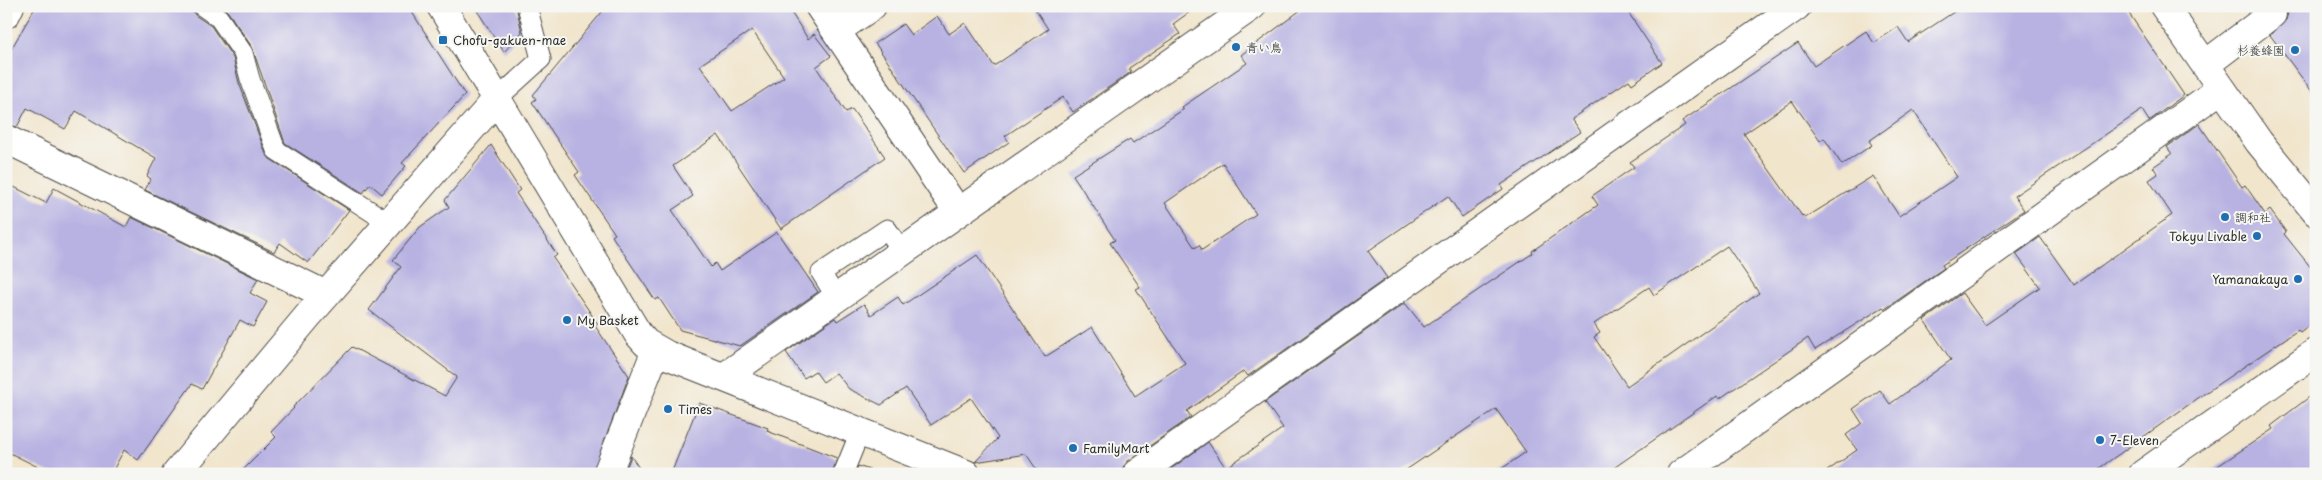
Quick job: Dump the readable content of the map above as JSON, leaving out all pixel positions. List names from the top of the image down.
{
  "places": {
    "transit": ["Chofu-gakuen-mae"],
    "other": [
      "青い鳥",
      "杉養蜂園",
      "調和社",
      "Tokyu Livable",
      "Yamanakaya",
      "My Basket",
      "Times",
      "7-Eleven",
      "FamilyMart"
    ]
  }
}
